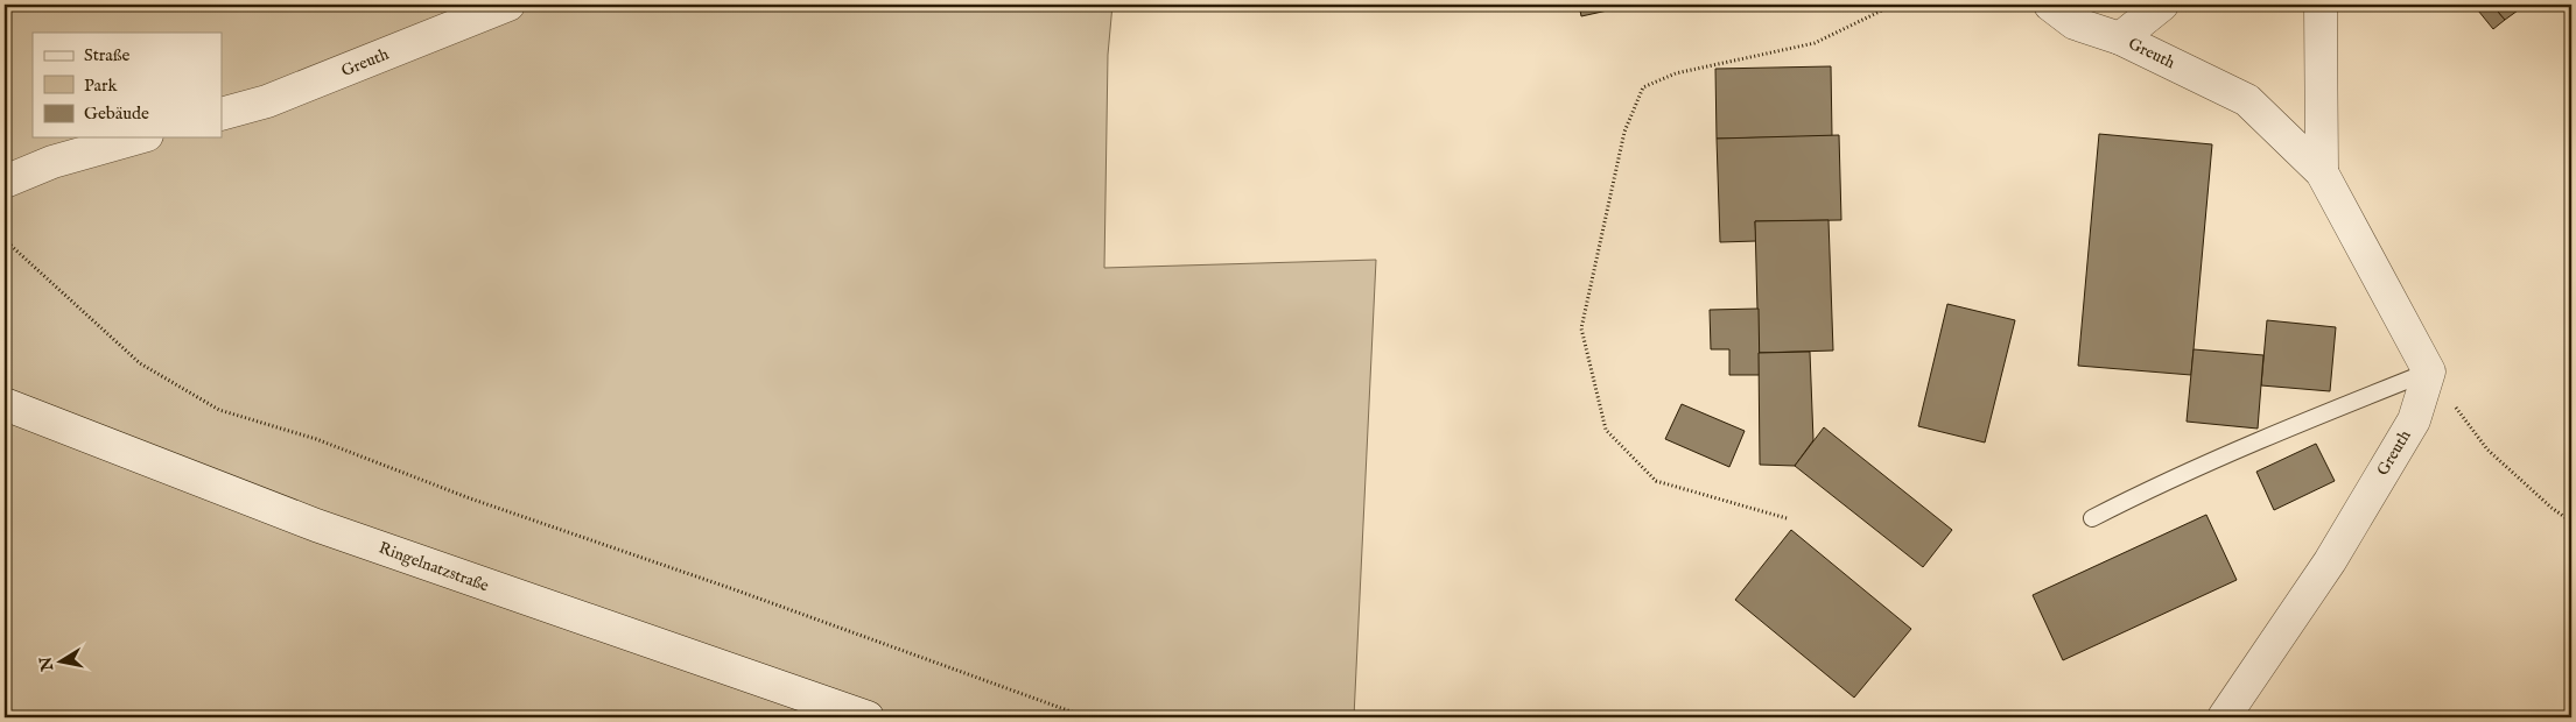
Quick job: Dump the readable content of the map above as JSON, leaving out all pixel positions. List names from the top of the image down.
{
  "streets": {
    "street": ["Greuth", "Ringelnatzstraße"]
  },
  "legend": ["Straße", "Park", "Gebäude"],
  "north": "left"
}
